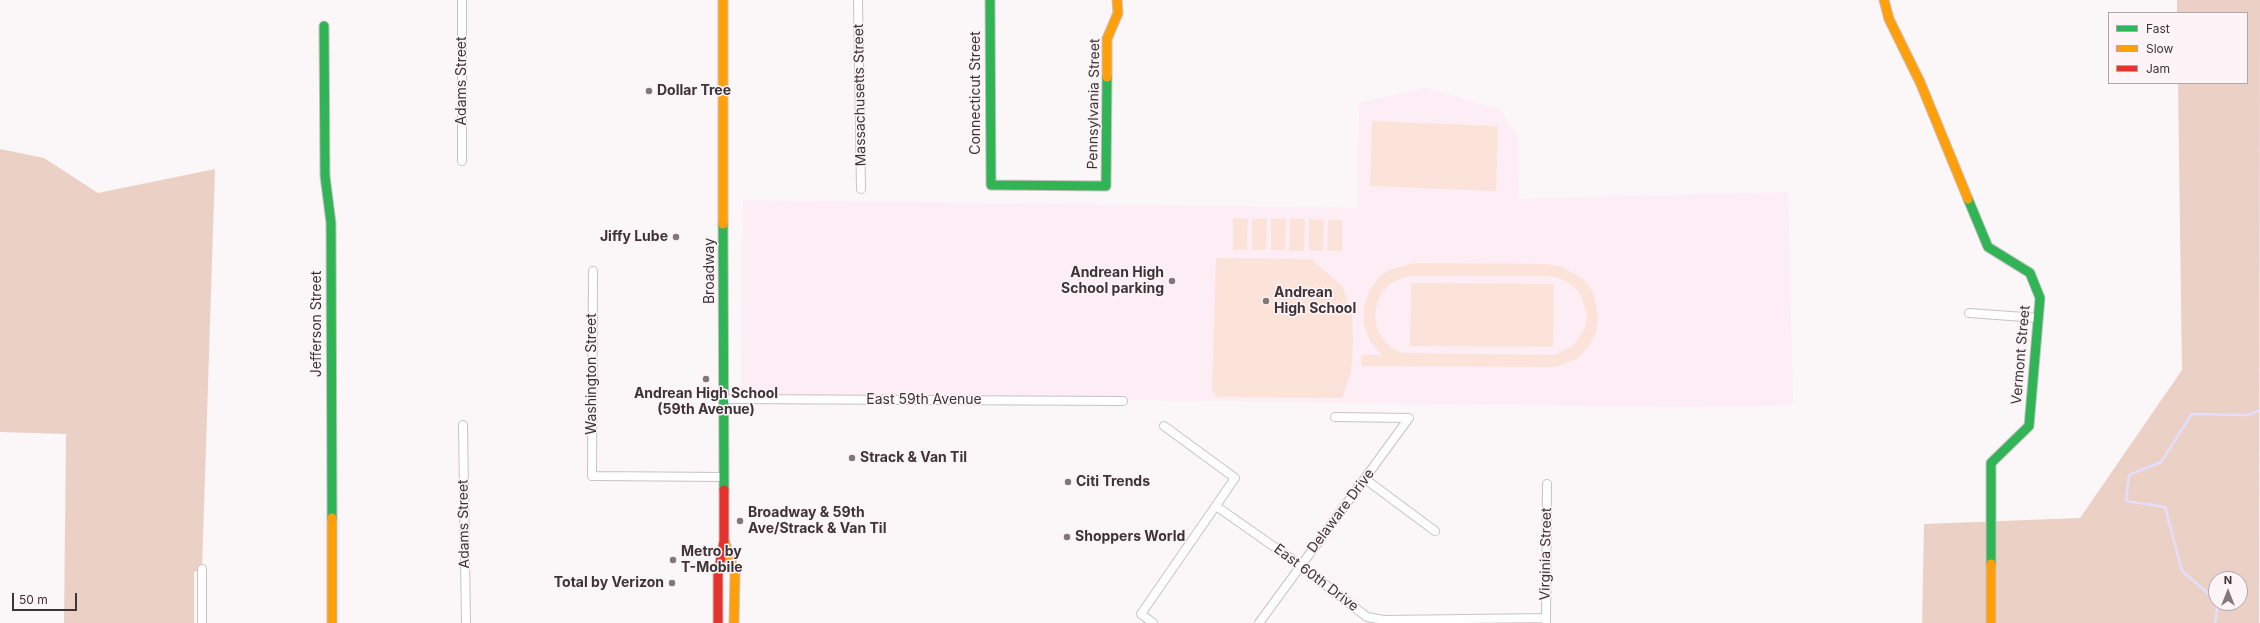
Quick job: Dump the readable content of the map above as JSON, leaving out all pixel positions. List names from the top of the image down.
{
  "streets": {
    "street": [
      "Adams Street",
      "Connecticut Street",
      "Massachusetts Street",
      "Pennsylvania Street",
      "Broadway",
      "Jefferson Street",
      "Vermont Street",
      "Washington Street",
      "East 59th Avenue",
      "Delaware Drive",
      "Virginia Street",
      "East 60th Drive"
    ]
  },
  "crossings": [
    ["Connecticut Street", "Pennsylvania Street"],
    ["Broadway", "Washington Street"],
    ["Broadway", "East 59th Avenue"],
    ["Delaware Drive", "East 60th Drive"],
    ["Virginia Street", "East 60th Drive"]
  ],
  "places": [
    "Dollar Tree",
    "Jiffy Lube",
    "Andrean High School parking",
    "Andrean High School",
    "Andrean High School (59th Avenue)",
    "Strack & Van Til",
    "Citi Trends",
    "Broadway & 59th Ave/Strack & Van Til",
    "Shoppers World",
    "Metro by T-Mobile",
    "Total by Verizon"
  ],
  "legend": ["Fast", "Slow", "Jam"],
  "scale_bar": "50 m",
  "north": "top"
}
